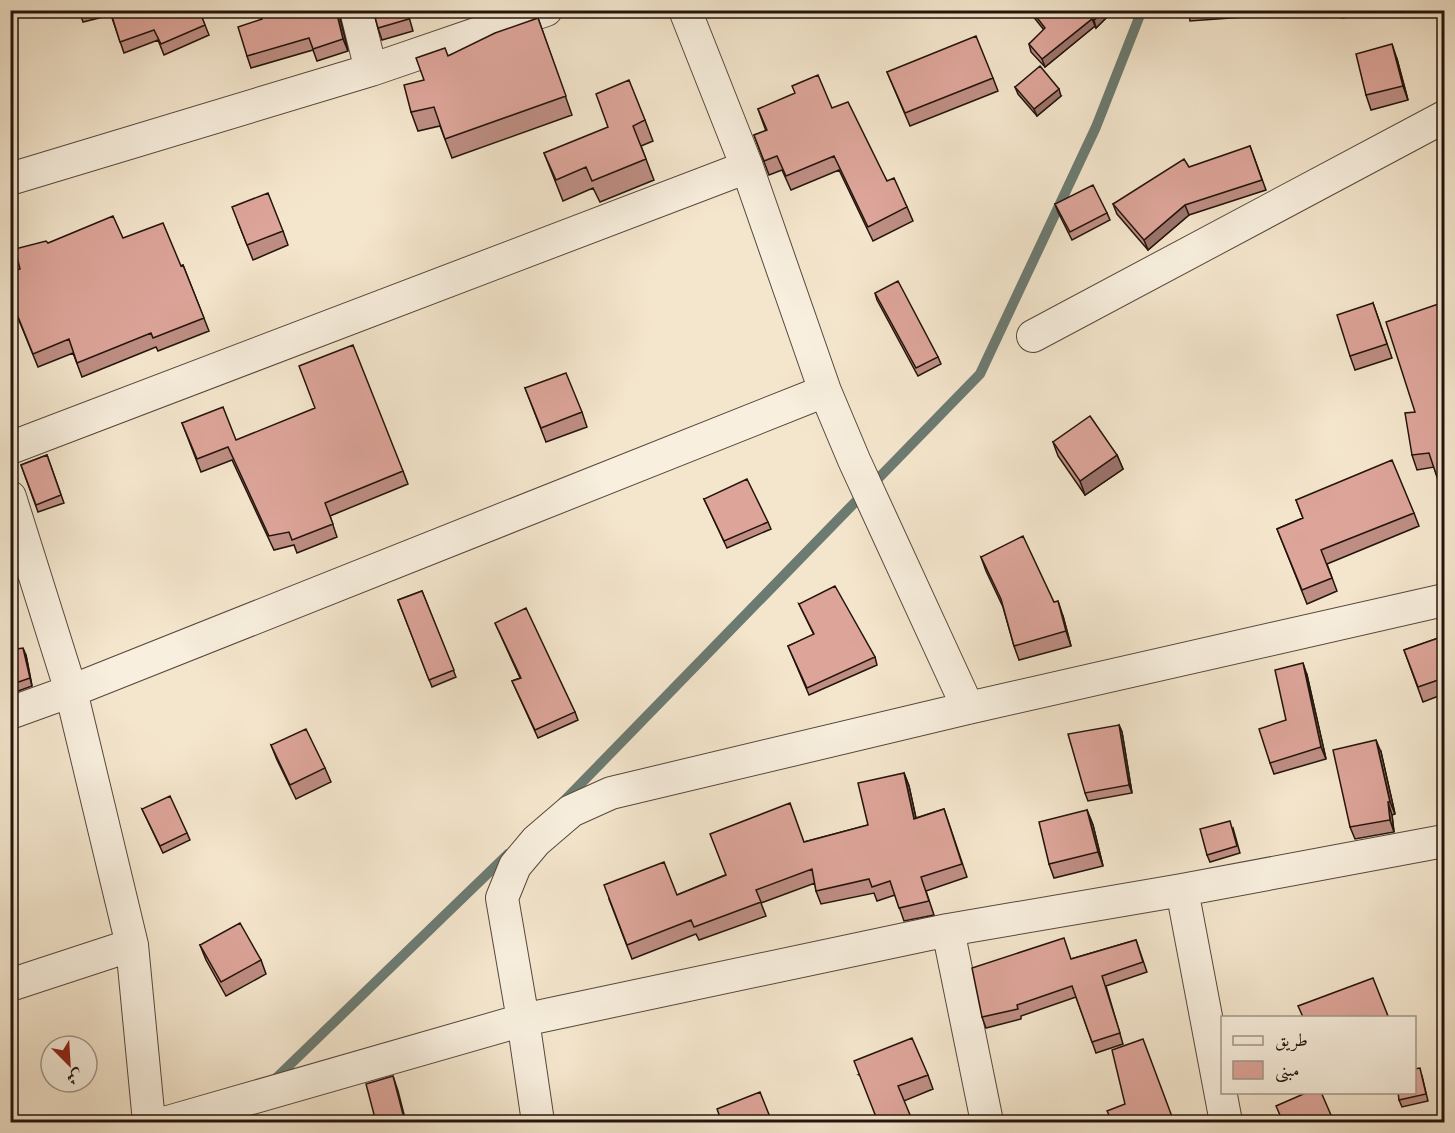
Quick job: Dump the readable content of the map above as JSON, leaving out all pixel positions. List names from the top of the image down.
{
  "legend": ["طريق", "مبنى"],
  "north": "bottom right"
}
